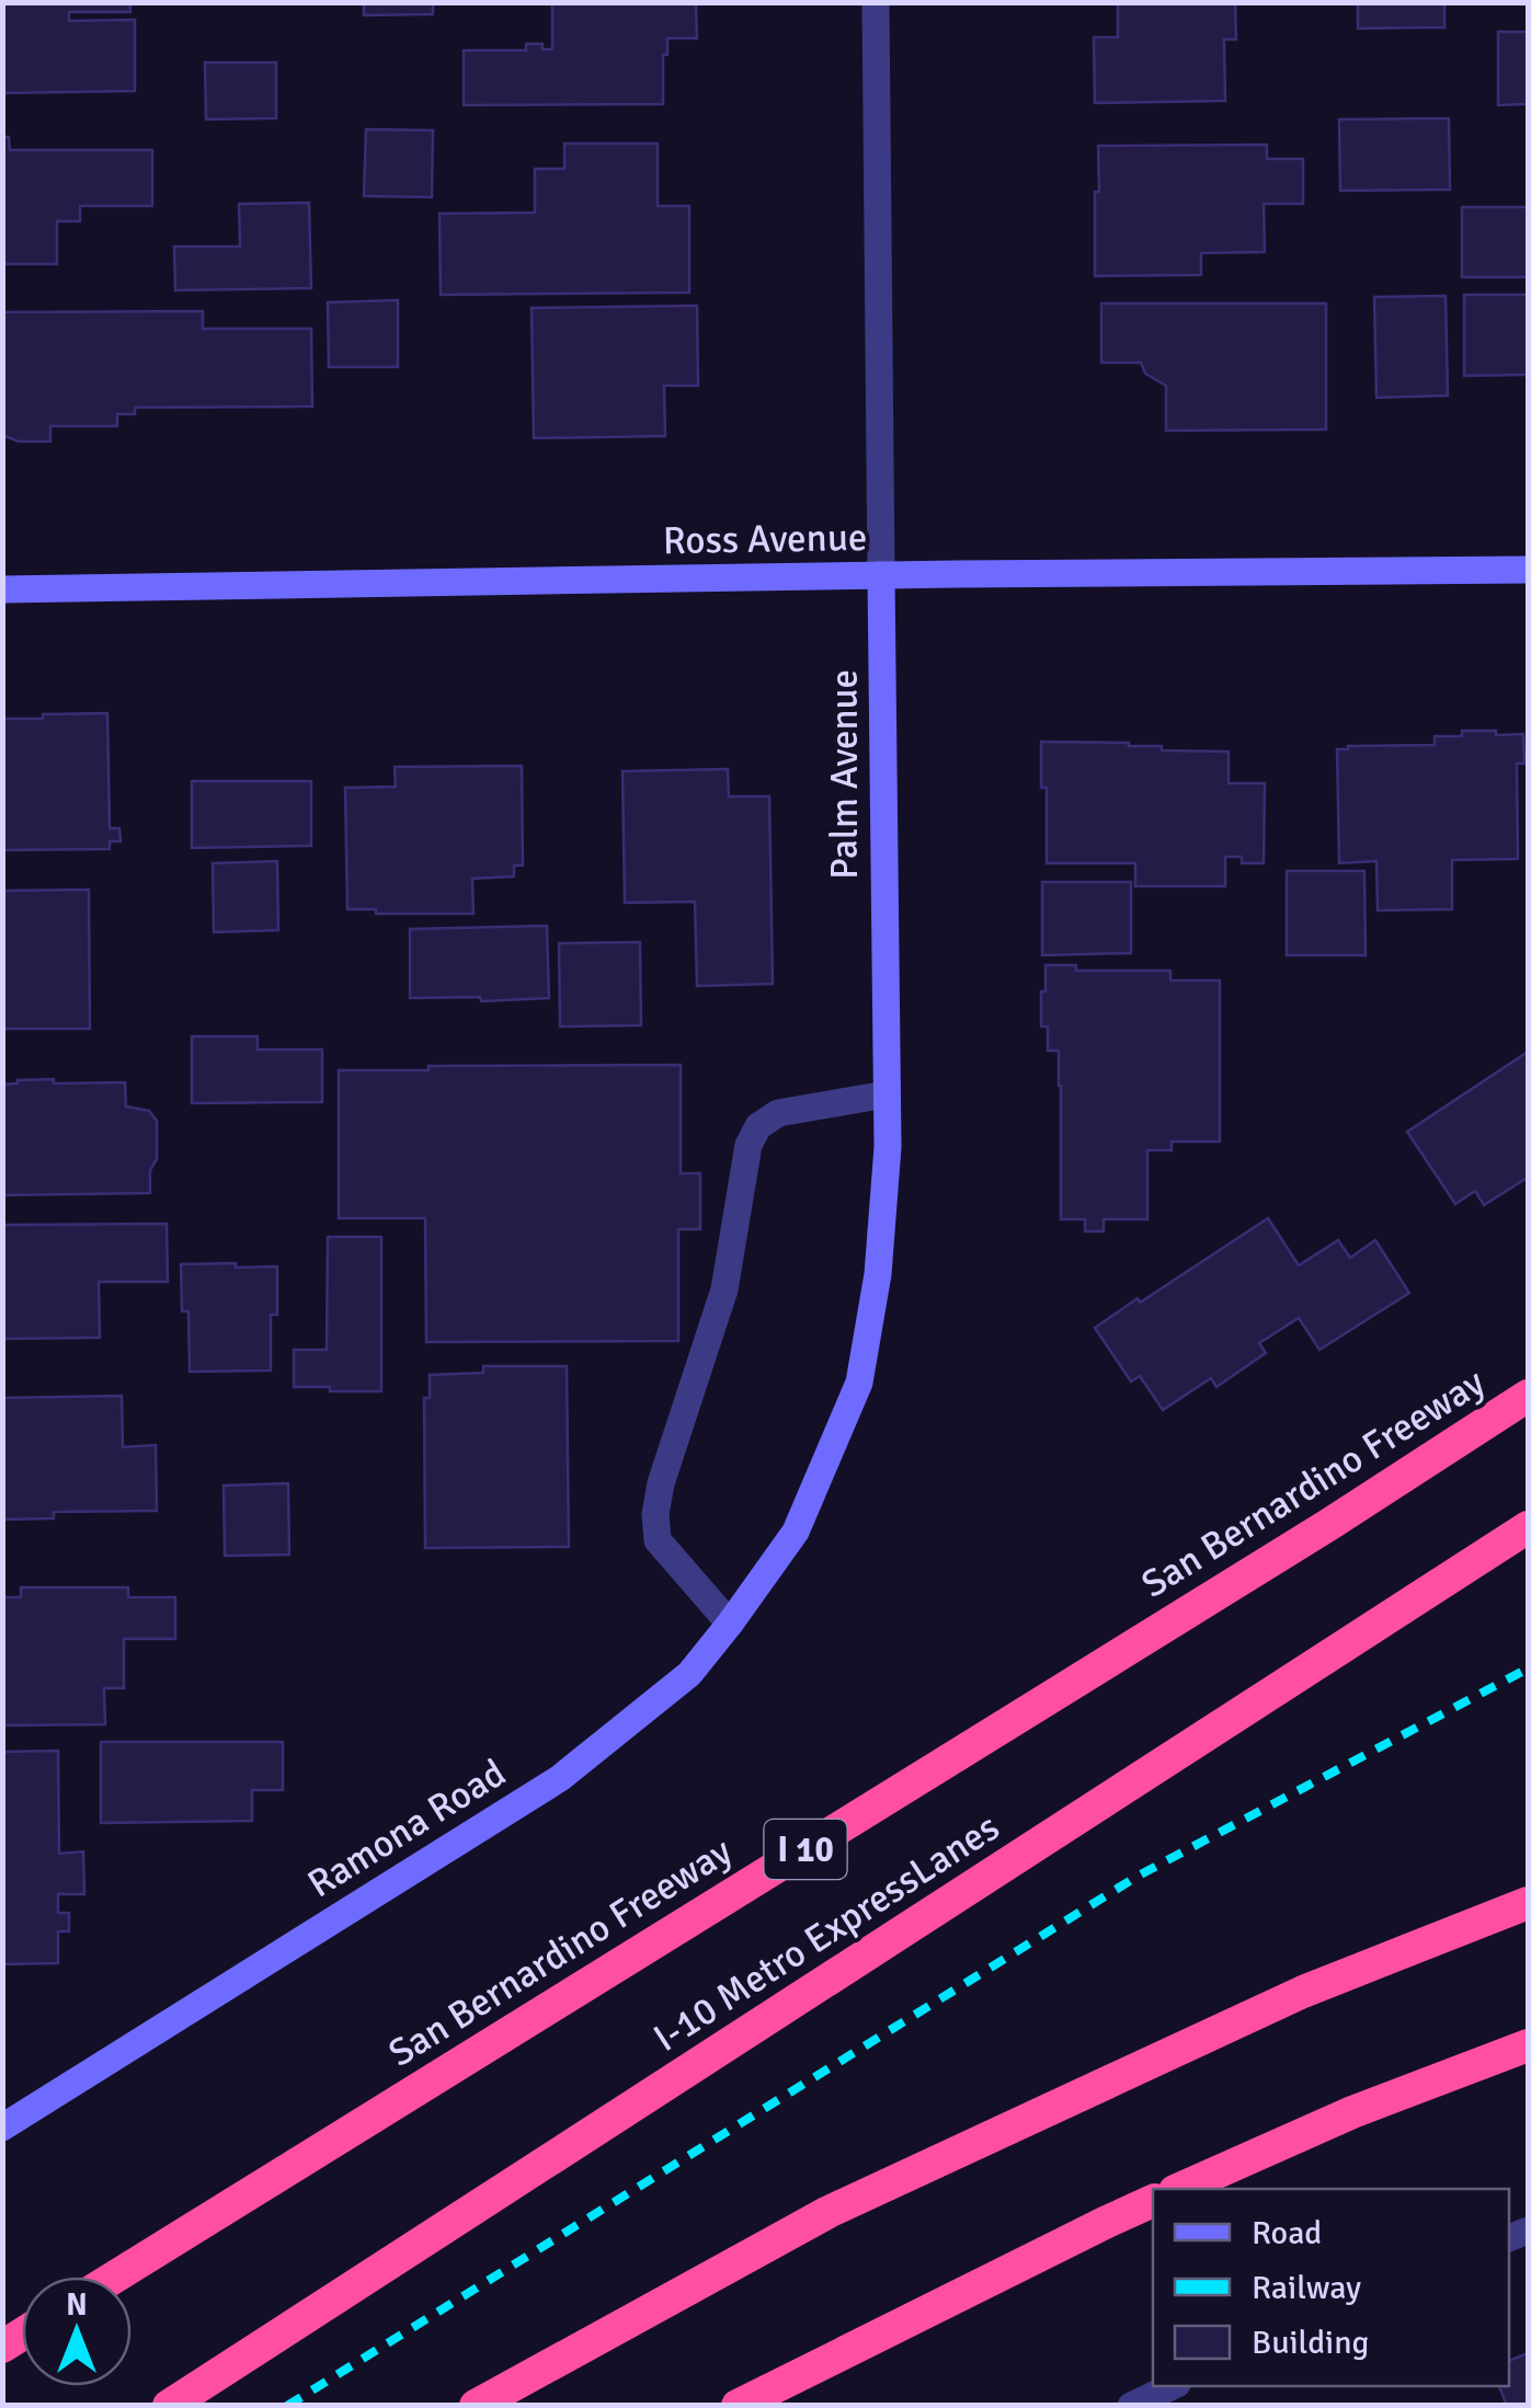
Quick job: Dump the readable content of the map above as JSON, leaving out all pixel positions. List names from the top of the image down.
{
  "streets": {
    "highway": ["San Bernardino Freeway", "I 10", "I-10 Metro ExpressLanes"],
    "street": ["Ross Avenue", "Palm Avenue", "Ramona Road"]
  },
  "crossings": [
    ["Ross Avenue", "Palm Avenue"],
    ["Palm Avenue", "Ramona Road"]
  ],
  "legend": ["Road", "Railway", "Building"],
  "north": "top"
}
